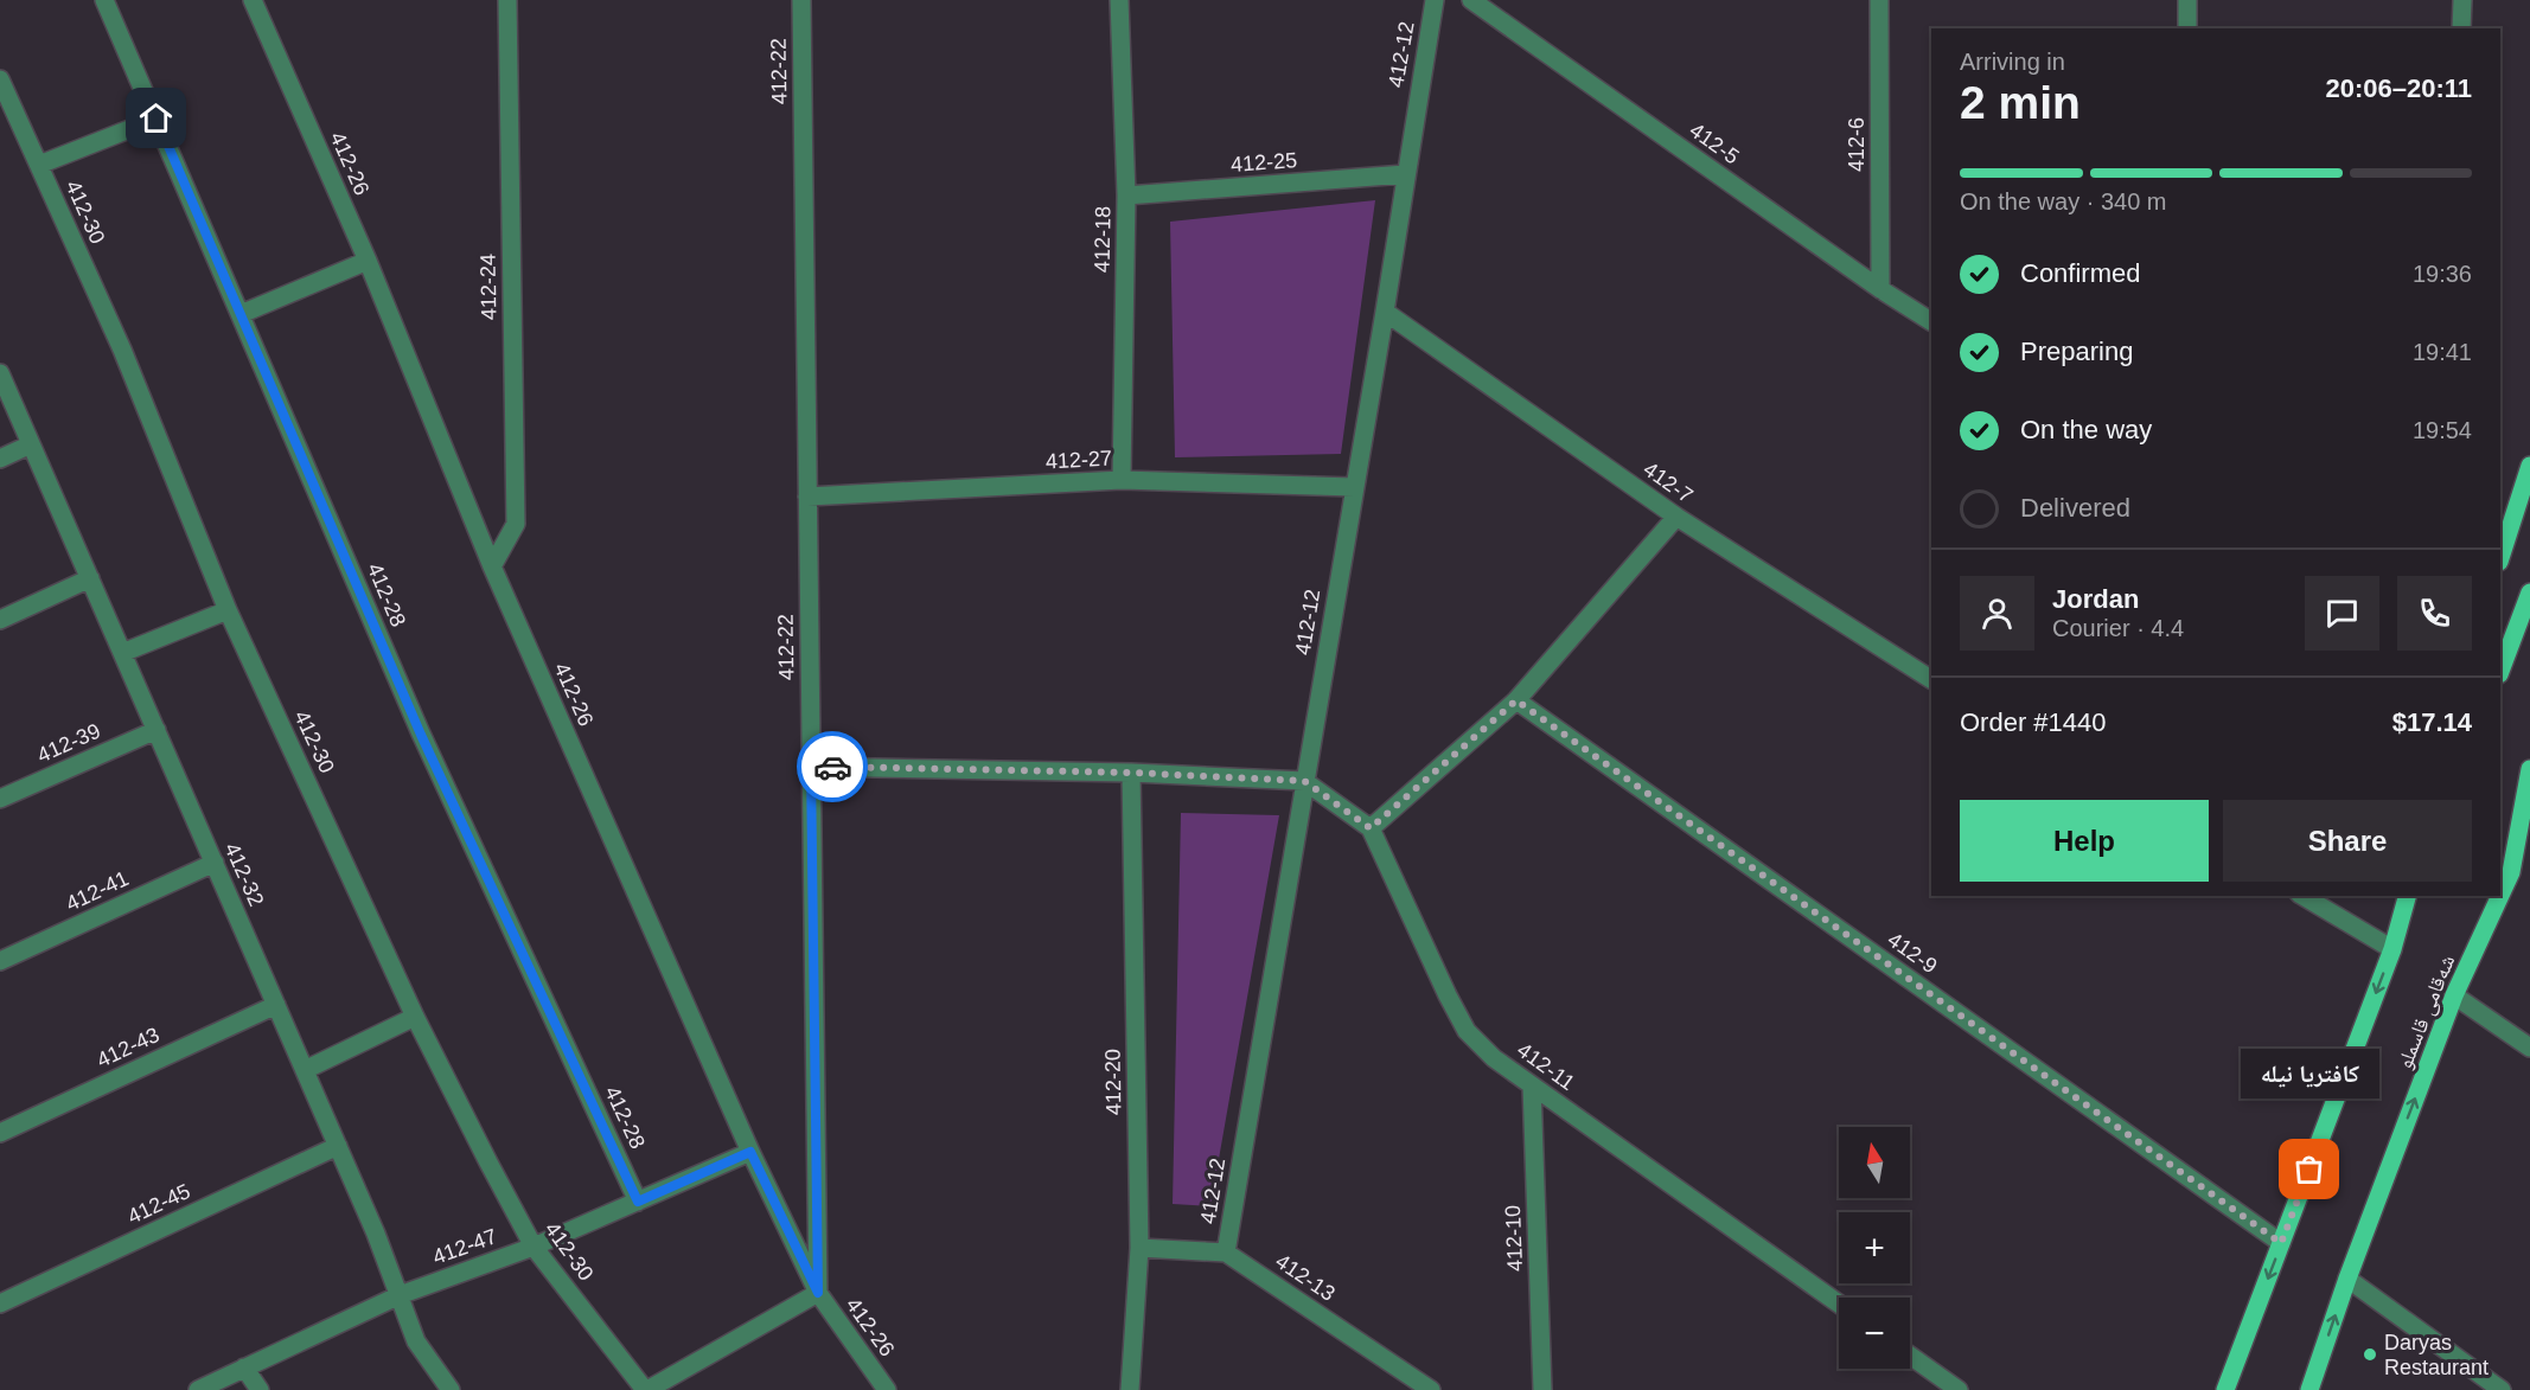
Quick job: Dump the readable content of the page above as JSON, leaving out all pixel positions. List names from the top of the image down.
{
  "streets": {
    "main road": ["شەقامی قاسملو"],
    "street": [
      "412-12",
      "412-22",
      "412-5",
      "412-6",
      "412-25",
      "412-26",
      "412-30",
      "412-18",
      "412-24",
      "412-27",
      "412-7",
      "412-28",
      "412-39",
      "412-32",
      "412-41",
      "412-9",
      "412-43",
      "412-11",
      "412-20",
      "412-45",
      "412-10",
      "412-47",
      "412-13"
    ]
  },
  "crossings": [
    ["412-12", "412-25"],
    ["412-12", "412-27"],
    ["412-12", "412-7"],
    ["412-12", "412-11"],
    ["412-12", "412-13"],
    ["412-22", "412-26"],
    ["412-22", "412-27"],
    ["412-5", "412-6"],
    ["412-25", "412-18"],
    ["412-26", "412-24"],
    ["412-26", "412-47"],
    ["412-30", "412-47"],
    ["412-18", "412-27"],
    ["412-28", "412-47"],
    ["412-39", "412-32"],
    ["412-32", "412-41"],
    ["412-32", "412-43"],
    ["412-32", "412-45"],
    ["412-32", "412-47"],
    ["412-11", "412-10"]
  ],
  "places": ["کافتریا نیلە", "Daryas Restaurant"],
  "north": "top",
  "page": {
    "heading": ["2 min", "Arriving in", "20:06–20:11"],
    "panel": [
      "Jordan",
      "Courier · 4.4",
      "Order #1440",
      "$17.14"
    ],
    "bar": "On the way · 340 m",
    "list": [
      ["Confirmed", "19:36"],
      ["Preparing", "19:41"],
      ["On the way", "19:54"],
      "Delivered"
    ],
    "buttons": ["Help", "Share"],
    "bubble": "کافتریا نیلە",
    "map_buttons": ["+", "−"]
  }
}
